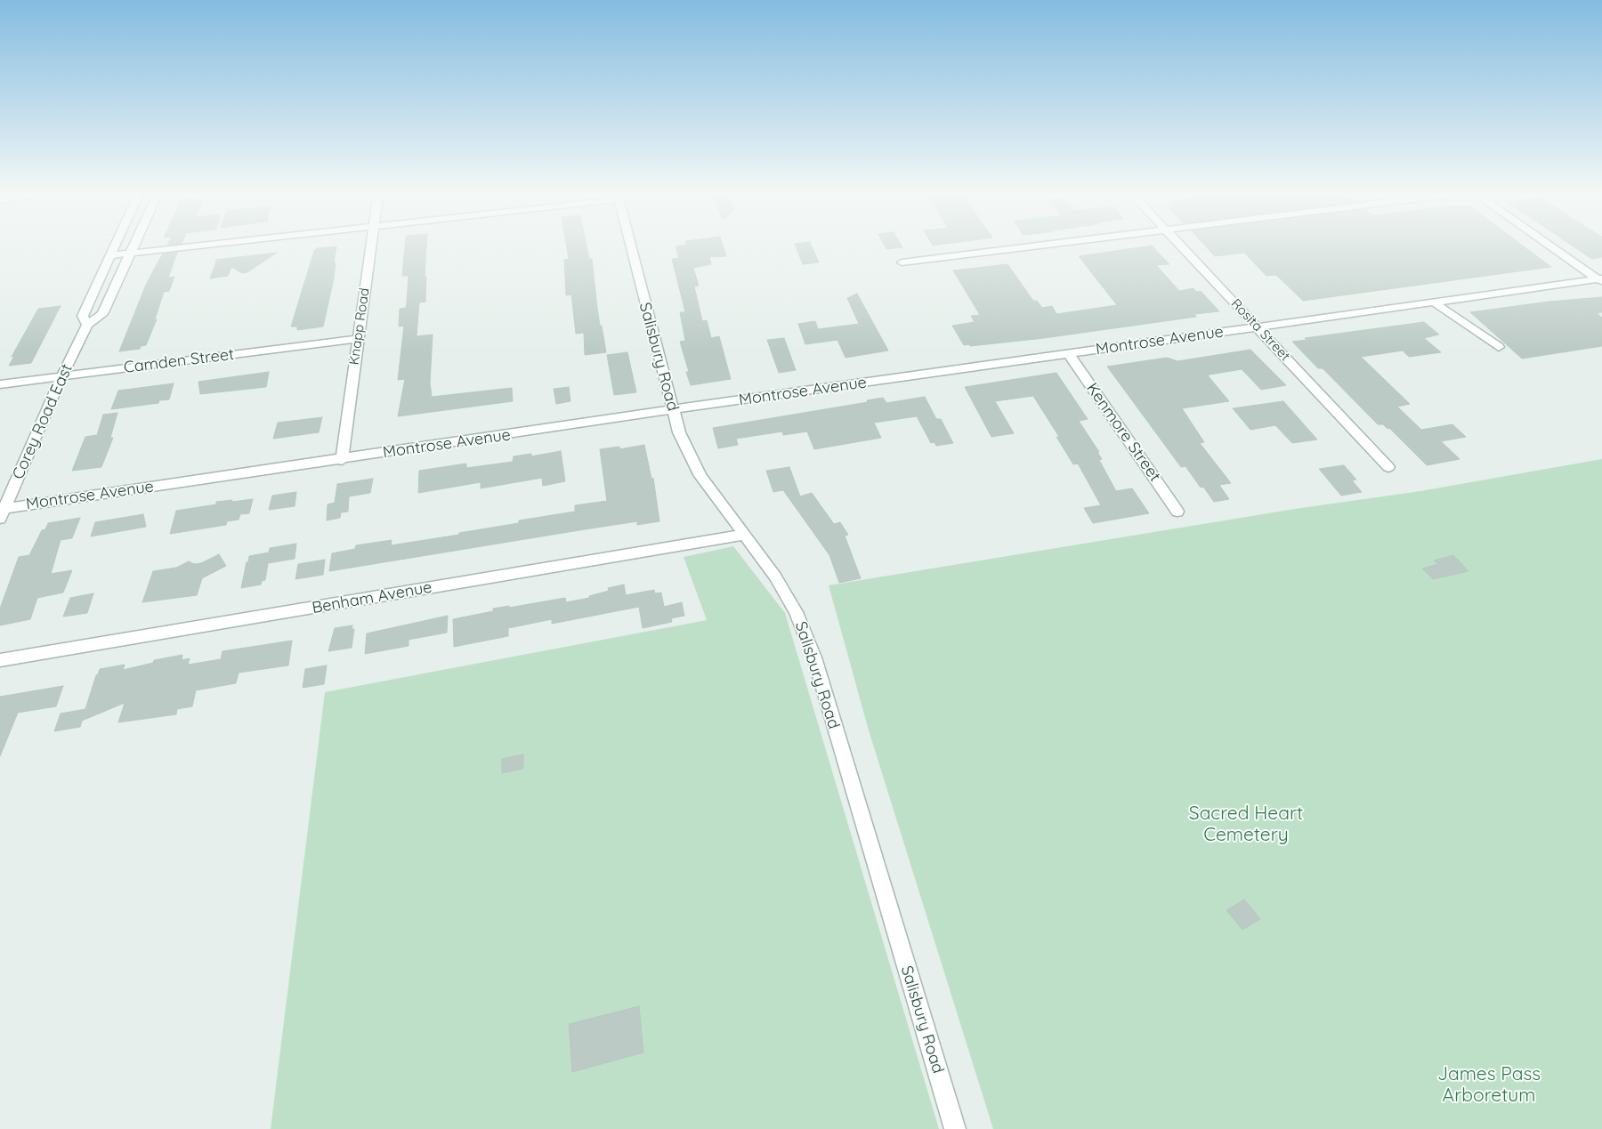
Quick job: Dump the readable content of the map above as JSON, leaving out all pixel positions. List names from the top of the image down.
{
  "streets": {
    "street": [
      "Knapp Road",
      "Rosita Street",
      "Montrose Avenue",
      "Salisbury Road",
      "Camden Street",
      "Corey Road East",
      "Kenmore Street",
      "Benham Avenue"
    ]
  },
  "crossings": [
    ["Knapp Road", "Montrose Avenue"],
    ["Knapp Road", "Camden Street"],
    ["Rosita Street", "Montrose Avenue"],
    ["Montrose Avenue", "Salisbury Road"],
    ["Montrose Avenue", "Corey Road East"],
    ["Montrose Avenue", "Kenmore Street"],
    ["Salisbury Road", "Benham Avenue"],
    ["Camden Street", "Corey Road East"]
  ],
  "parks": ["Sacred Heart Cemetery", "James Pass Arboretum"]
}
